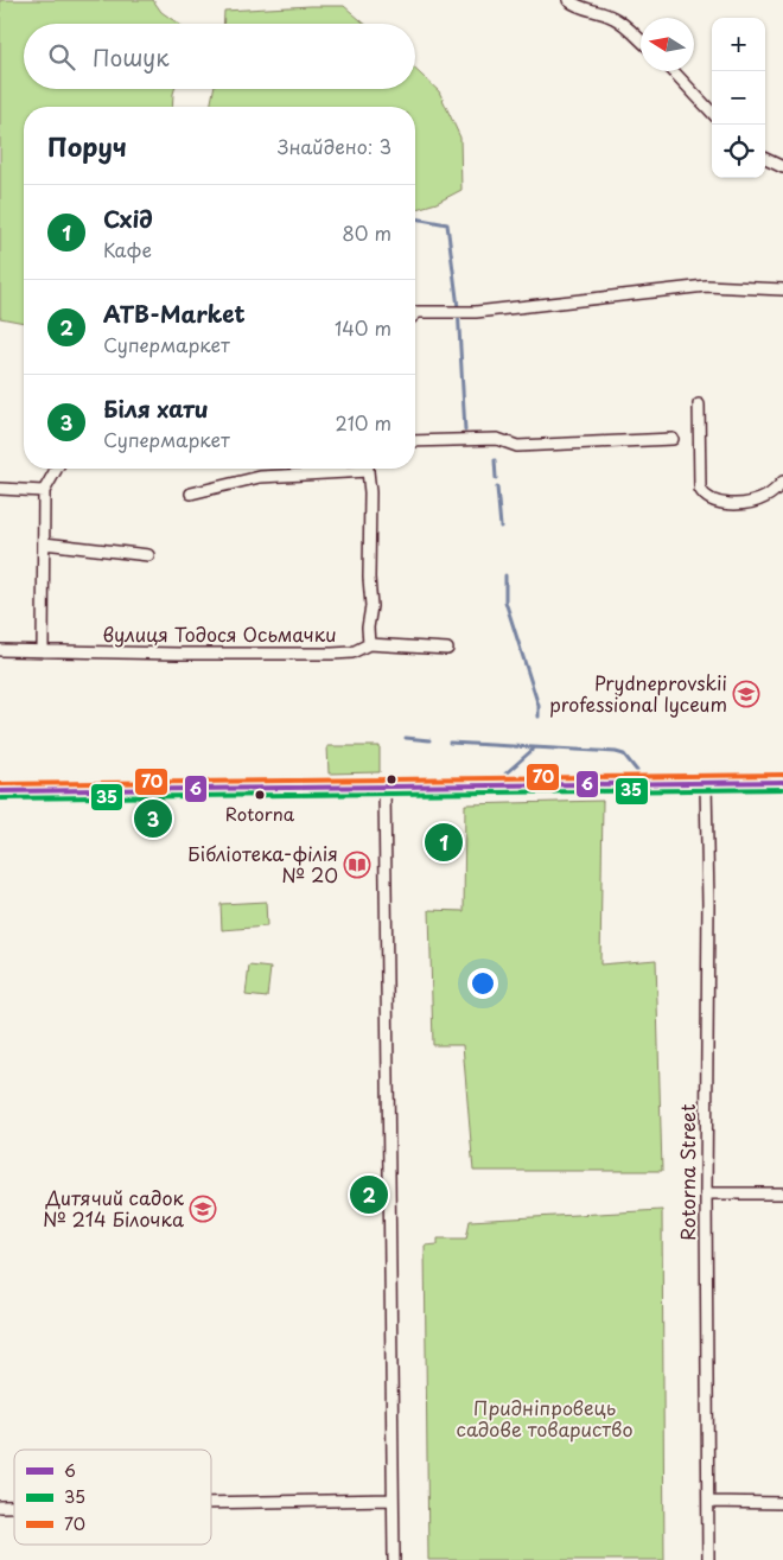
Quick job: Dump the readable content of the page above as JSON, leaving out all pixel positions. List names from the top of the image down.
{
  "streets": {
    "street": ["вулиця Тодося Осьмачки", "Rotorna Street"]
  },
  "parks": ["Придніпровець садове товариство"],
  "places": {
    "school or university": ["Prydneprovskii professional lyceum", "Дитячий садок № 214 Білочка"],
    "other": ["Rotorna"],
    "library": ["Бібліотека-філія № 20"]
  },
  "lines": ["transit line 70", "transit line 6", "transit line 35"],
  "legend": ["6", "35", "70"],
  "north": "left",
  "page": {
    "map_buttons": ["+", "−"],
    "search": "Пошук",
    "heading": ["Поруч", "Знайдено: 3"],
    "list": [
      {
        "mark": "1",
        "name": "Схід",
        "note": "Кафе",
        "value": "80 m"
      },
      {
        "mark": "2",
        "name": "ATB-Market",
        "note": "Супермаркет",
        "value": "140 m"
      },
      {
        "mark": "3",
        "name": "Біля хати",
        "note": "Супермаркет",
        "value": "210 m"
      }
    ],
    "pins": ["3", "1", "2"]
  }
}
